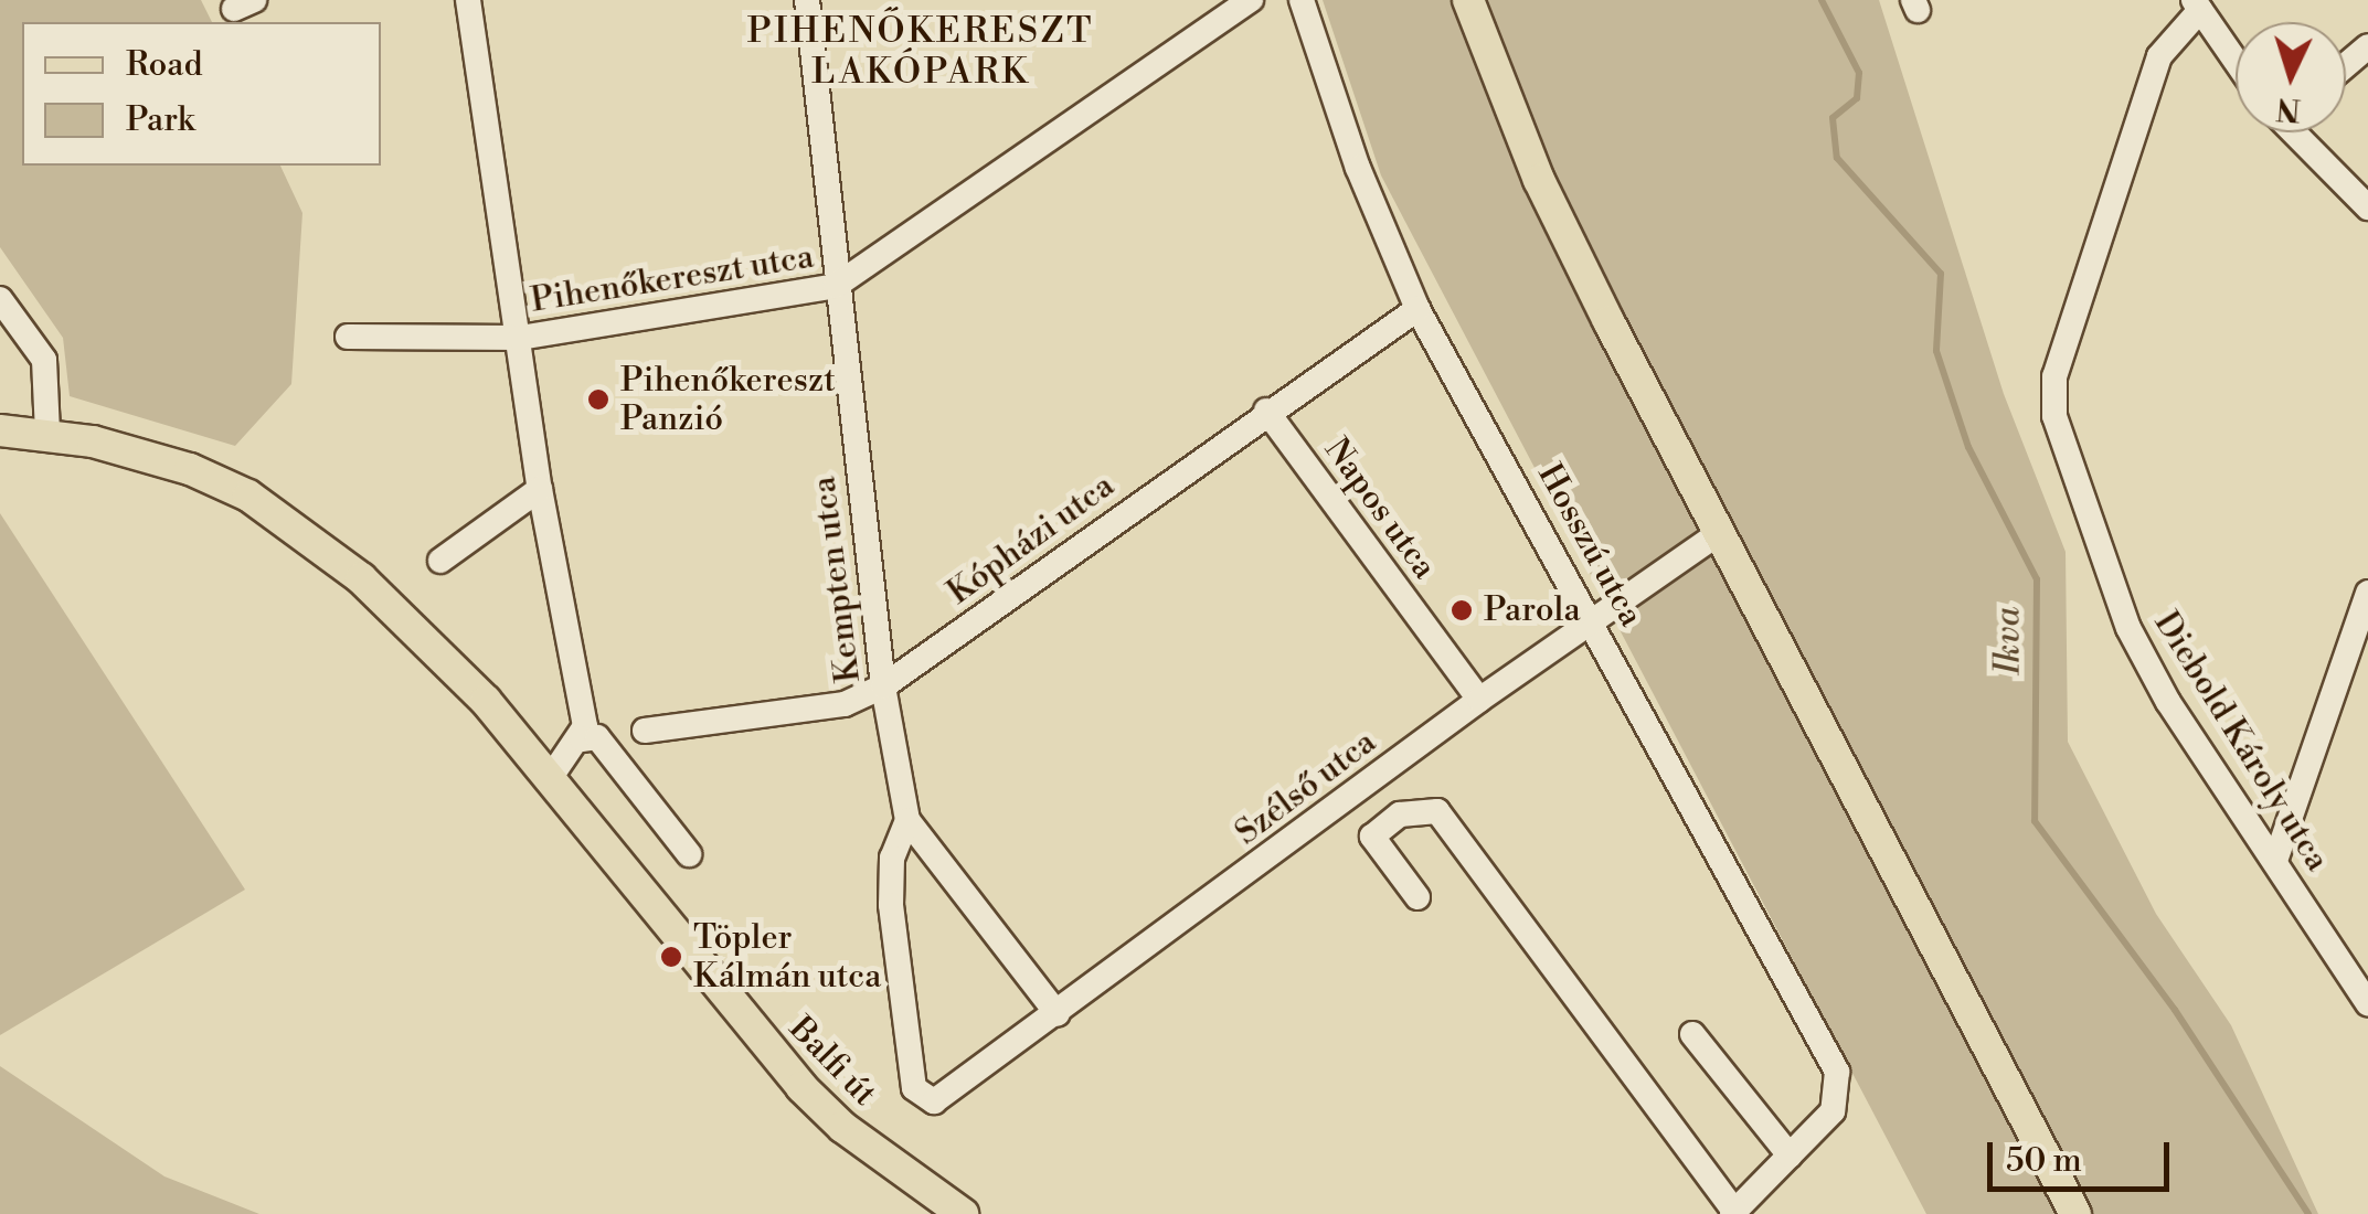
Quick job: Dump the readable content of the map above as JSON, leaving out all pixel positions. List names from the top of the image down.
{
  "streets": {
    "main road": ["Balfi út"],
    "street": [
      "Pihenőkereszt utca",
      "Napos utca",
      "Kópházi utca",
      "Hosszú utca",
      "Kempten utca",
      "Diebold Károly utca",
      "Szélső utca"
    ]
  },
  "crossings": [
    ["Pihenőkereszt utca", "Kempten utca"],
    ["Napos utca", "Kópházi utca"],
    ["Napos utca", "Szélső utca"],
    ["Kópházi utca", "Hosszú utca"],
    ["Kópházi utca", "Kempten utca"],
    ["Hosszú utca", "Szélső utca"],
    ["Kempten utca", "Szélső utca"]
  ],
  "districts": ["PIHENŐKERESZT LAKÓPARK"],
  "water": ["Ikva"],
  "places": ["Pihenőkereszt Panzió", "Parola", "Töpler Kálmán utca"],
  "legend": ["Road", "Park"],
  "scale_bar": "50 m",
  "north": "bottom"
}
